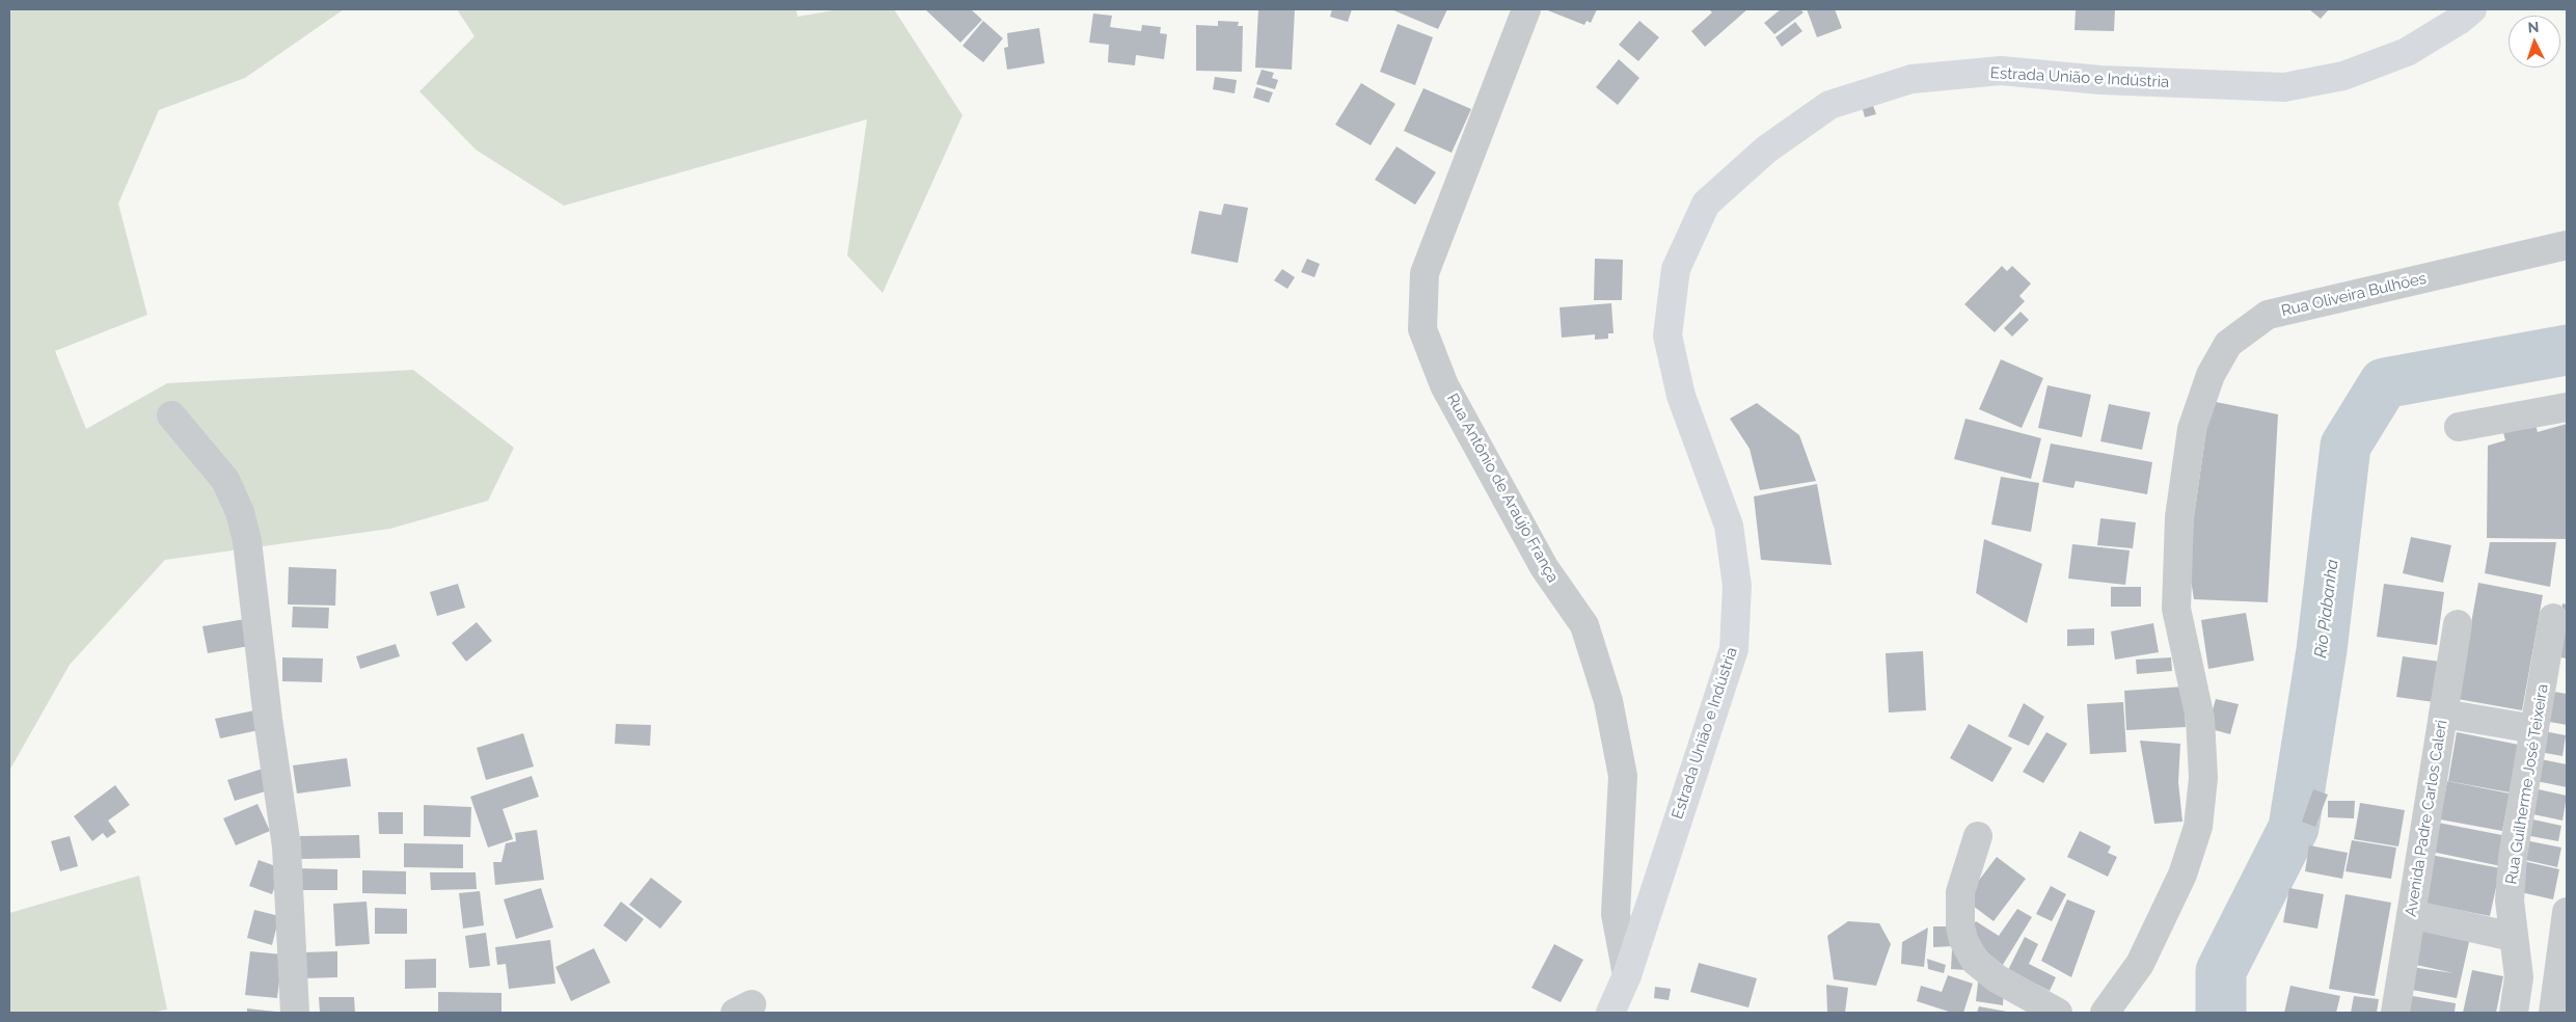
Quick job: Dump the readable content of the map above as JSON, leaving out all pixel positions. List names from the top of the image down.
{
  "streets": {
    "main road": ["Estrada União e Indústria"],
    "street": [
      "Rua Oliveira Bulhões",
      "Rua Antônio de Araújo França",
      "Rua Guilherme José Teixeira",
      "Avenida Padre Carlos Caleri"
    ]
  },
  "crossings": [
    ["Estrada União e Indústria", "Rua Antônio de Araújo França"]
  ],
  "water": ["Rio Piabanha"],
  "north": "top"
}
